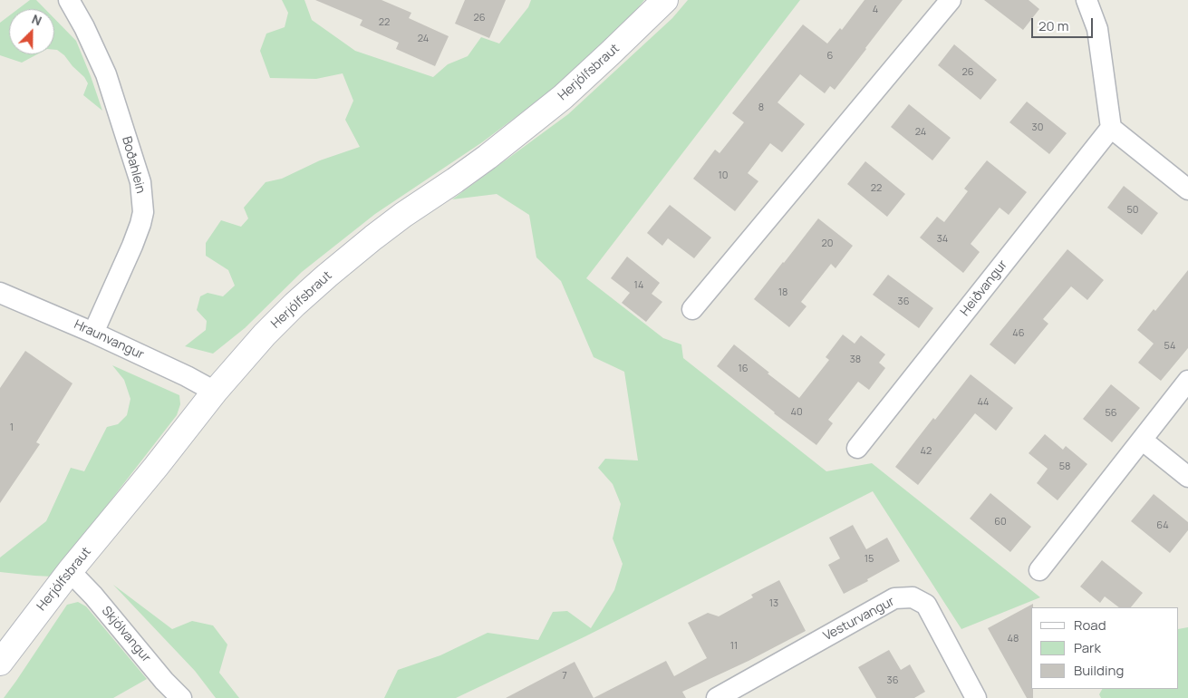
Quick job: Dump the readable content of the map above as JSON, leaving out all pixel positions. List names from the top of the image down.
{
  "streets": {
    "street": [
      "Herjólfsbraut",
      "Boðahlein",
      "Heiðvangur",
      "Hraunvangur",
      "Vesturvangur",
      "Skjólvangur"
    ]
  },
  "crossings": [
    ["Herjólfsbraut", "Hraunvangur"],
    ["Herjólfsbraut", "Skjólvangur"],
    ["Boðahlein", "Hraunvangur"]
  ],
  "house_numbers": [
    "4",
    "26",
    "22",
    "24",
    "6",
    "26",
    "8",
    "30",
    "24",
    "10",
    "22",
    "50",
    "34",
    "20",
    "14",
    "18",
    "36",
    "46",
    "54",
    "38",
    "16",
    "44",
    "40",
    "56",
    "1",
    "42",
    "58",
    "60",
    "64",
    "15",
    "13",
    "48",
    "11",
    "7",
    "36"
  ],
  "legend": ["Road", "Park", "Building"],
  "scale_bar": "20 m",
  "north": "top right"
}
